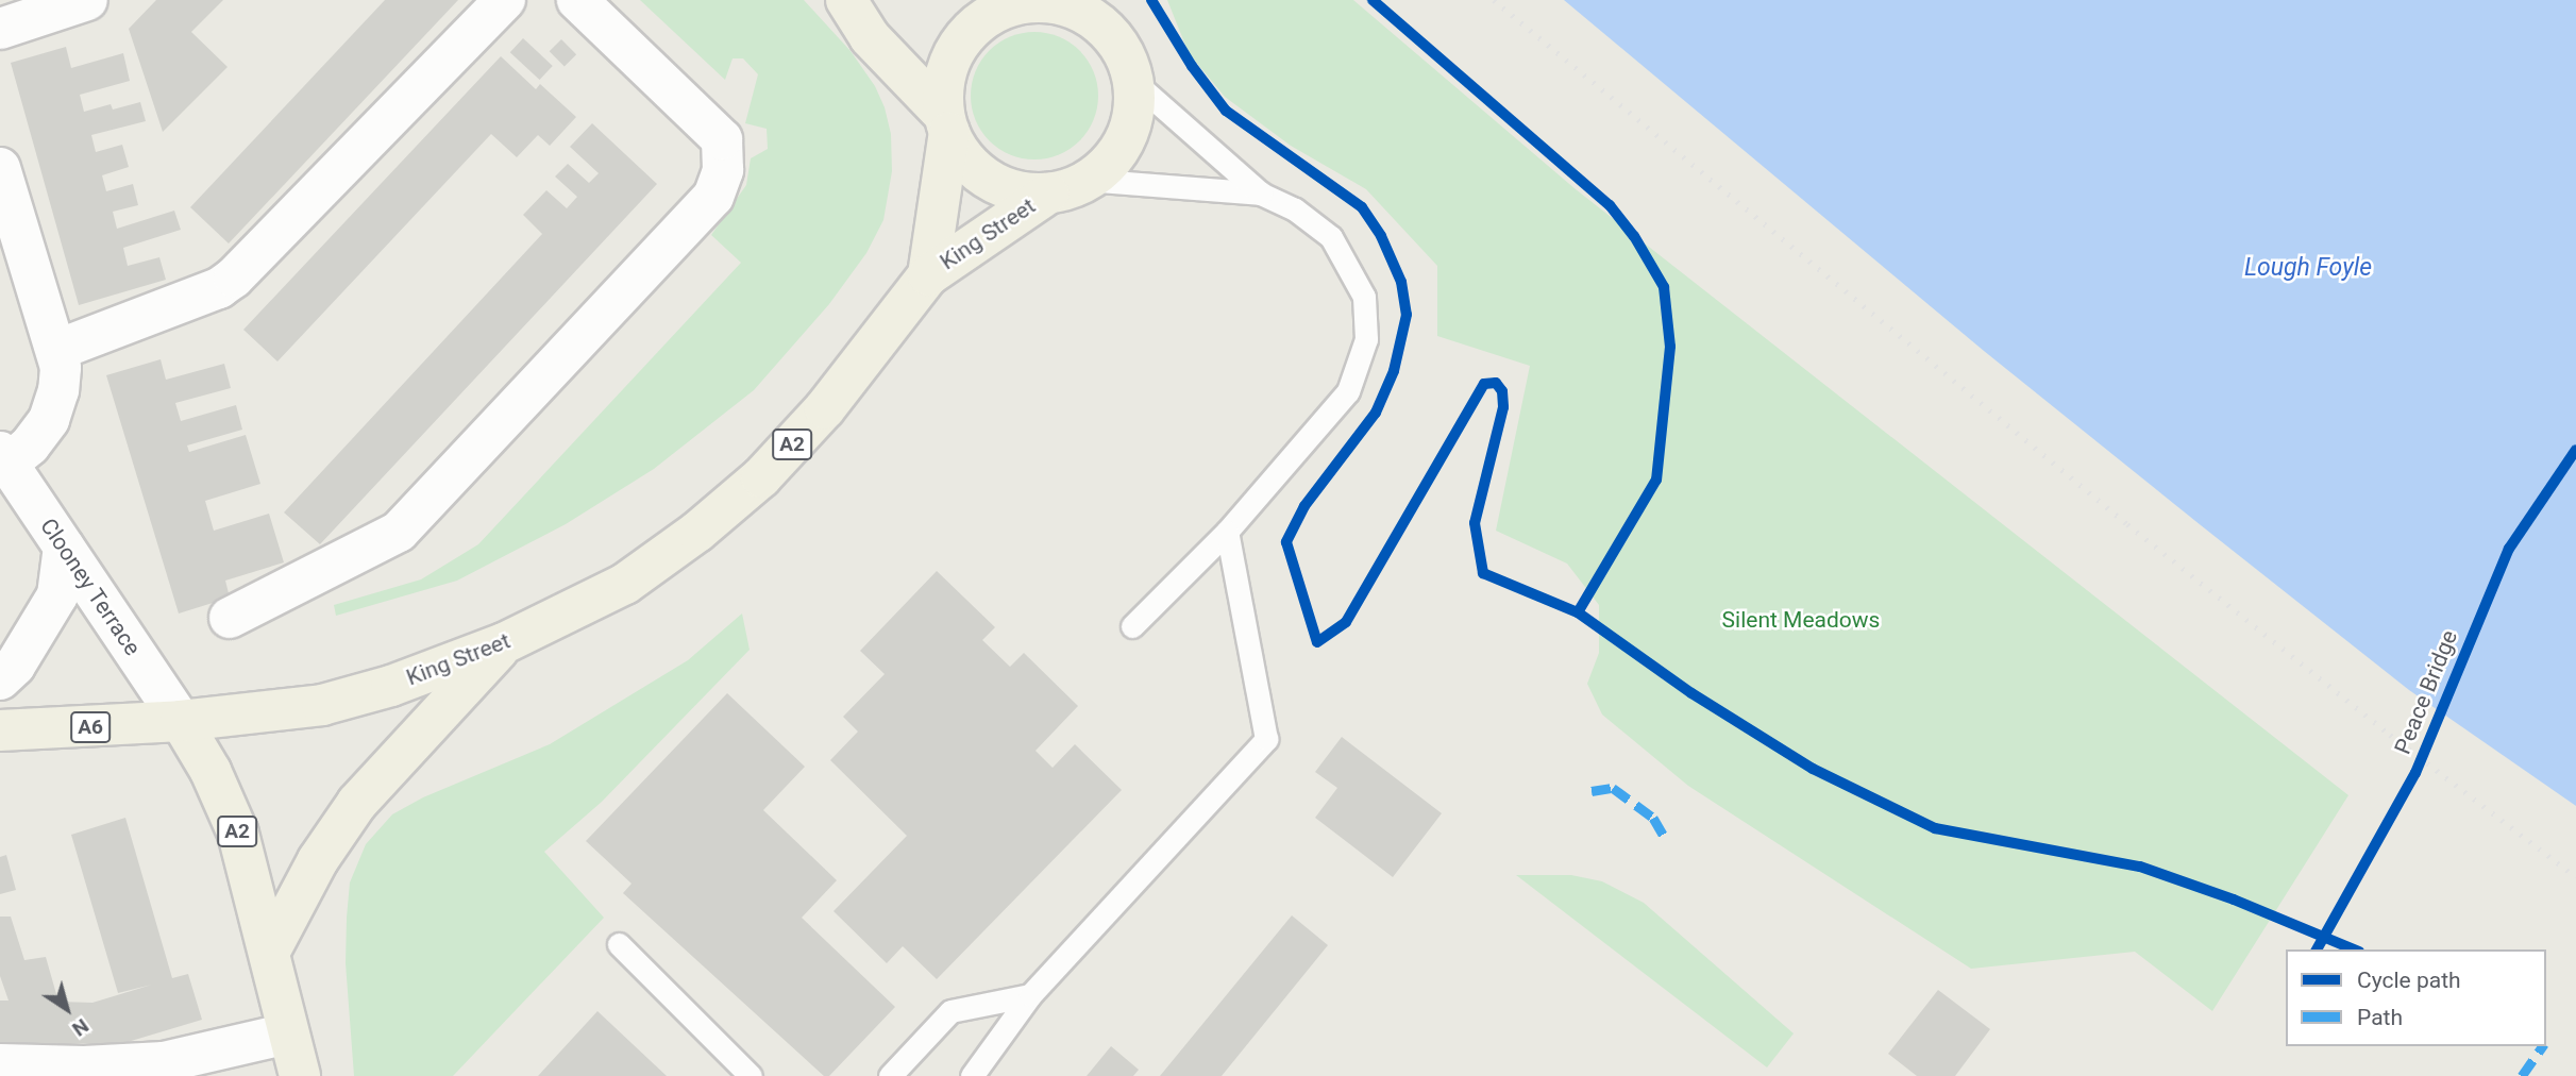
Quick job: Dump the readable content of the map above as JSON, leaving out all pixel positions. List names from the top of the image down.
{
  "streets": {
    "highway": ["King Street", "A2", "A6"],
    "street": ["Clooney Terrace"],
    "cycle path": ["Peace Bridge"]
  },
  "crossings": [
    ["King Street", "A2"],
    ["King Street", "Clooney Terrace"],
    ["King Street", "A6"],
    ["A2", "Clooney Terrace"],
    ["A2", "A6"],
    ["Clooney Terrace", "A6"]
  ],
  "water": ["Lough Foyle"],
  "parks": ["Silent Meadows"],
  "legend": ["Cycle path", "Path"],
  "north": "bottom right"
}
